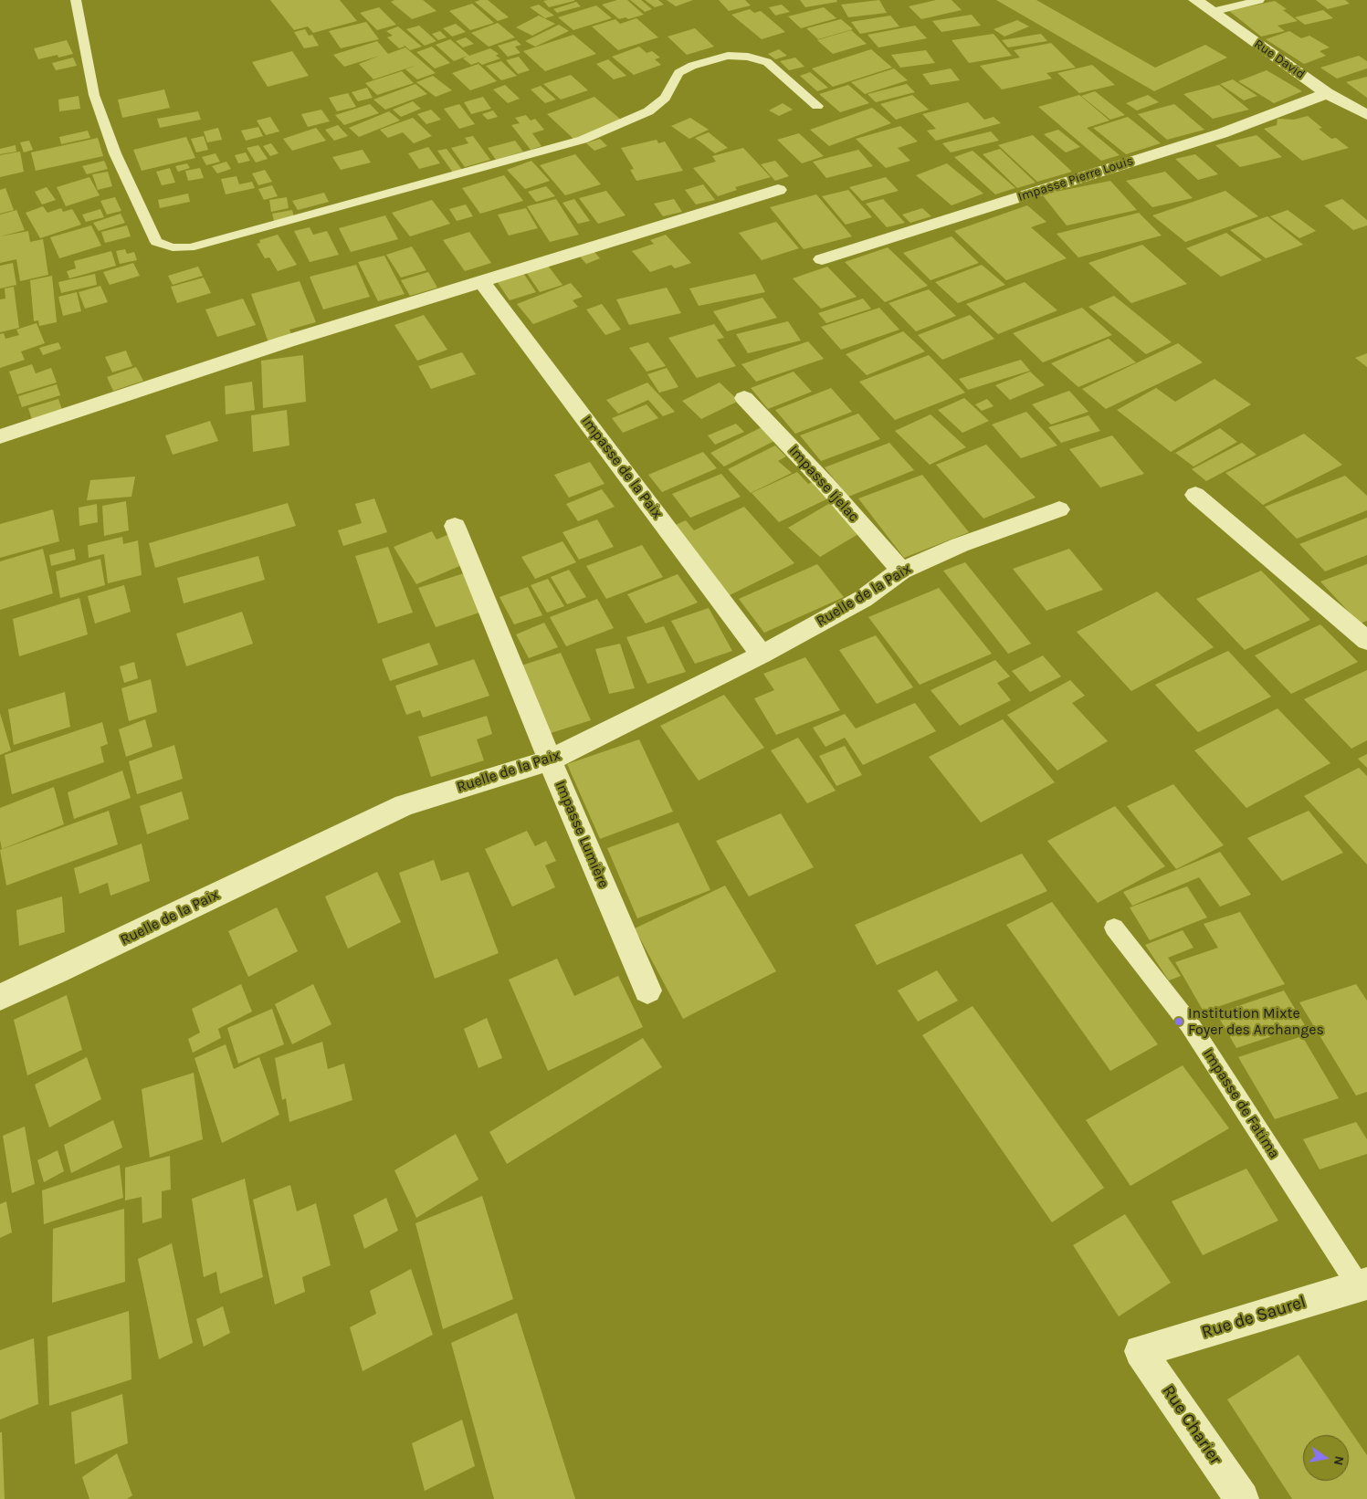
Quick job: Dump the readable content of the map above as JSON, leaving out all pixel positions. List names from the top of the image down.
{
  "streets": {
    "street": [
      "Rue David",
      "Impasse Pierre Louis",
      "Impasse de la Paix",
      "Impasse Ijelac",
      "Ruelle de la Paix",
      "Impasse Lumière",
      "Rue de Saurel",
      "Rue Charier"
    ],
    "lane": ["Impasse de Fatima"]
  },
  "crossings": [
    ["Rue David", "Impasse Pierre Louis"],
    ["Impasse de la Paix", "Ruelle de la Paix"],
    ["Impasse Ijelac", "Ruelle de la Paix"],
    ["Ruelle de la Paix", "Impasse Lumière"],
    ["Impasse de Fatima", "Rue de Saurel"],
    ["Rue de Saurel", "Rue Charier"]
  ],
  "places": ["Institution Mixte Foyer des Archanges"],
  "north": "right"
}
